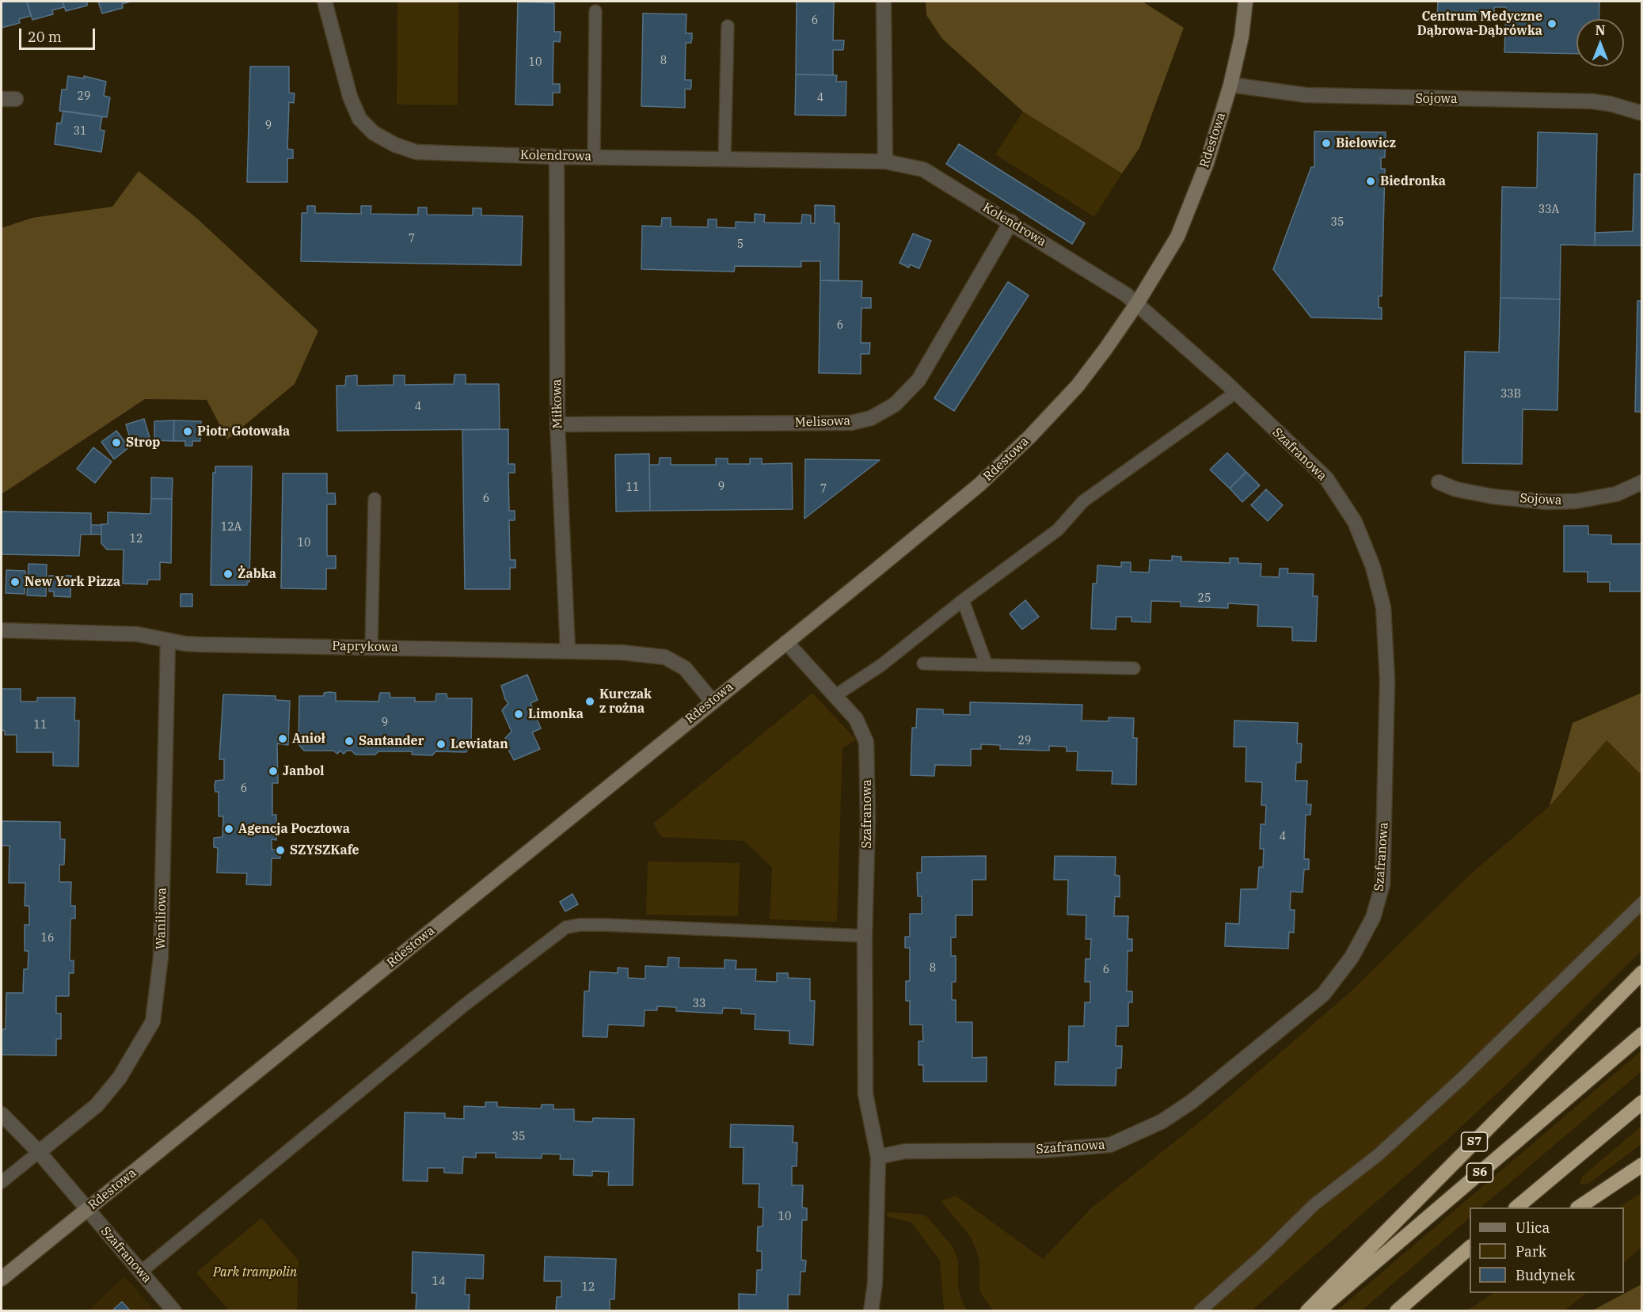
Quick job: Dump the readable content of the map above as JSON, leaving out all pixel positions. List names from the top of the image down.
{
  "streets": {
    "highway": ["S7", "S6"],
    "street": [
      "Sojowa",
      "Rdestowa",
      "Kolendrowa",
      "Miłkowa",
      "Melisowa",
      "Szafranowa",
      "Paprykowa",
      "Waniliowa"
    ]
  },
  "crossings": [
    ["Sojowa", "Rdestowa"],
    ["Rdestowa", "Kolendrowa"],
    ["Rdestowa", "Szafranowa"],
    ["Rdestowa", "Paprykowa"],
    ["Kolendrowa", "Miłkowa"],
    ["Kolendrowa", "Melisowa"],
    ["Kolendrowa", "Szafranowa"],
    ["Miłkowa", "Melisowa"],
    ["Miłkowa", "Paprykowa"],
    ["Szafranowa", "Waniliowa"],
    ["Paprykowa", "Waniliowa"]
  ],
  "parks": ["Park trampolin"],
  "places": [
    "Centrum Medyczne Dąbrowa-Dąbrówka",
    "Bielowicz",
    "Biedronka",
    "Piotr Gotowała",
    "Strop",
    "Żabka",
    "New York Pizza",
    "Kurczak z rożna",
    "Limonka",
    "Anioł",
    "Santander",
    "Lewiatan",
    "Janbol",
    "Agencja Pocztowa",
    "SZYSZKafe"
  ],
  "house_numbers": [
    "6",
    "8",
    "10",
    "29",
    "4",
    "9",
    "31",
    "33A",
    "35",
    "7",
    "5",
    "6",
    "33B",
    "4",
    "9",
    "11",
    "7",
    "6",
    "12A",
    "12",
    "10",
    "25",
    "9",
    "11",
    "29",
    "6",
    "4",
    "16",
    "8",
    "6",
    "33",
    "35",
    "10",
    "14",
    "12"
  ],
  "legend": ["Ulica", "Park", "Budynek"],
  "scale_bar": "20 m",
  "north": "top"
}
